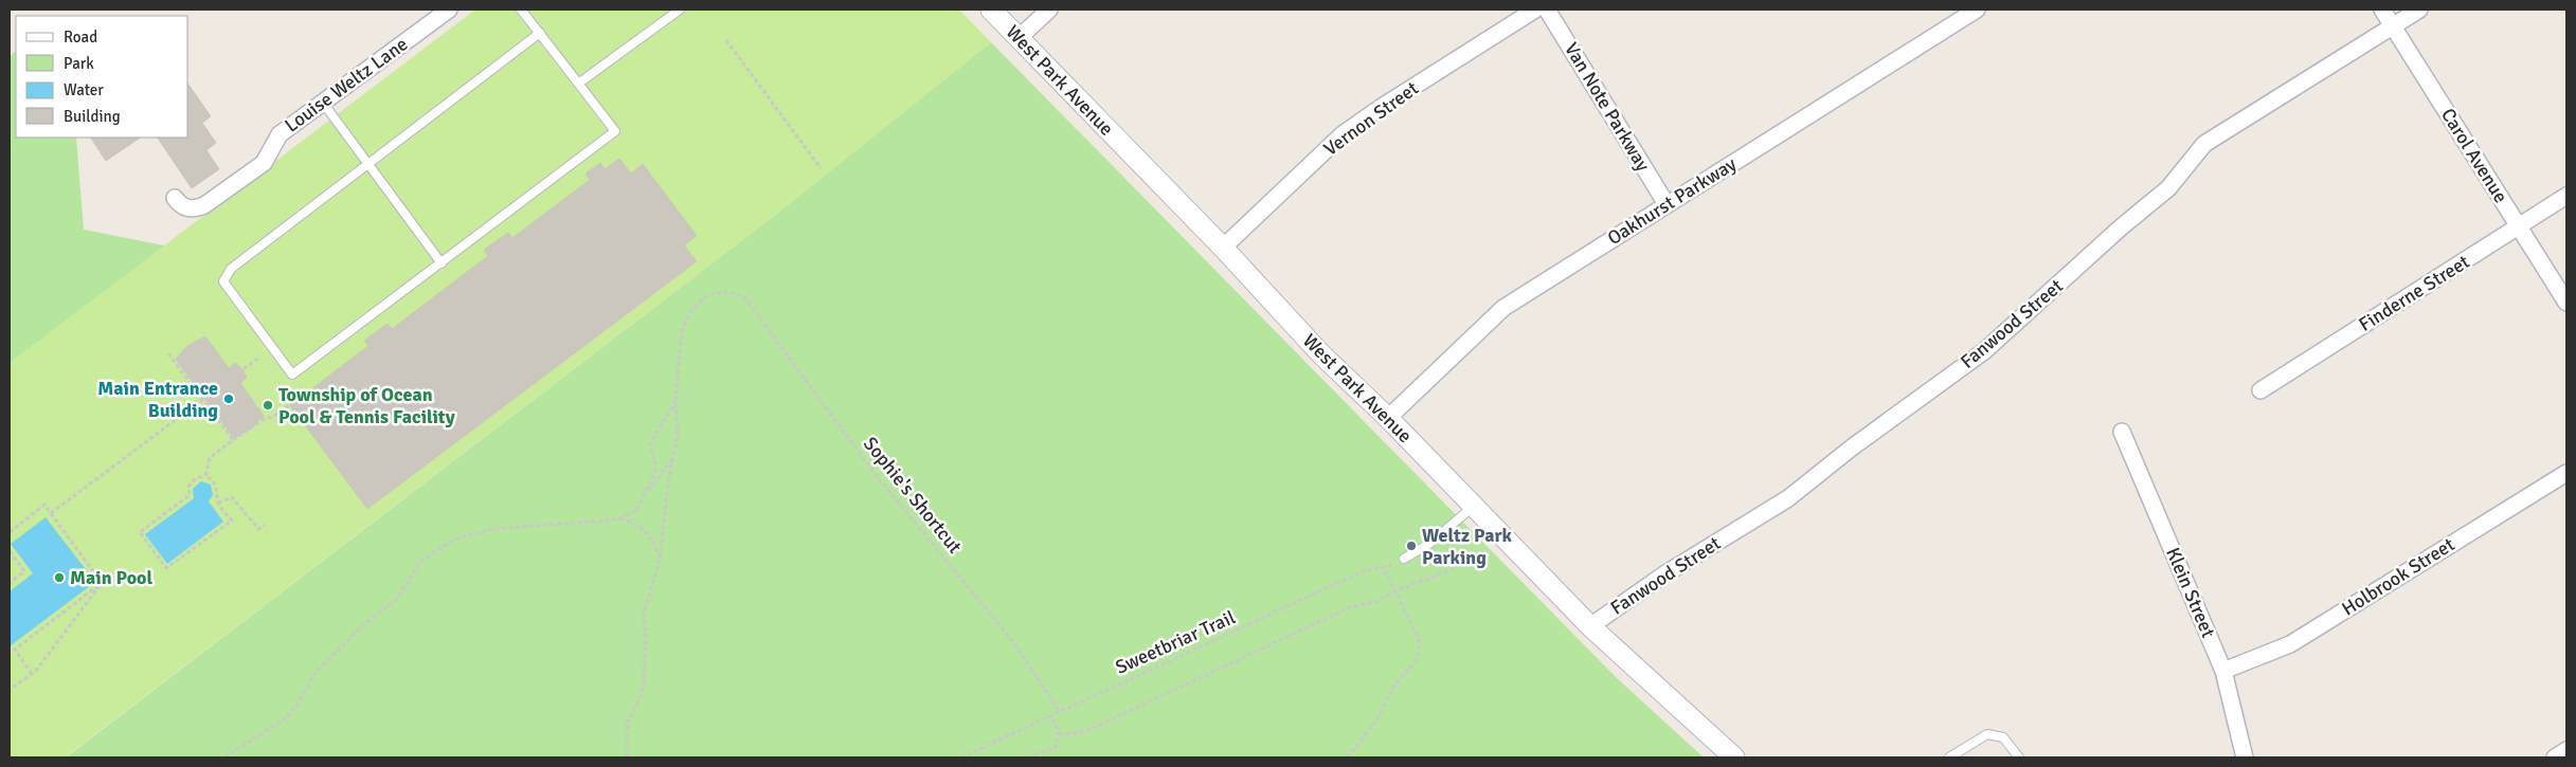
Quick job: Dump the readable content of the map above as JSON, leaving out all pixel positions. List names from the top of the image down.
{
  "streets": {
    "street": [
      "West Park Avenue",
      "Louise Weltz Lane",
      "Van Note Parkway",
      "Vernon Street",
      "Carol Avenue",
      "Oakhurst Parkway",
      "Finderne Street",
      "Fanwood Street",
      "Holbrook Street",
      "Klein Street"
    ],
    "path": ["Sophie's Shortcut", "Sweetbriar Trail"]
  },
  "crossings": [
    ["West Park Avenue", "Vernon Street"],
    ["West Park Avenue", "Oakhurst Parkway"],
    ["West Park Avenue", "Fanwood Street"],
    ["Van Note Parkway", "Oakhurst Parkway"],
    ["Carol Avenue", "Finderne Street"],
    ["Carol Avenue", "Fanwood Street"],
    ["Sophie's Shortcut", "Sweetbriar Trail"],
    ["Holbrook Street", "Klein Street"]
  ],
  "places": [
    "Main Entrance Building",
    "Township of Ocean Pool & Tennis Facility",
    "Weltz Park Parking",
    "Main Pool"
  ],
  "legend": [
    "Road",
    "Park",
    "Water",
    "Building"
  ]
}
